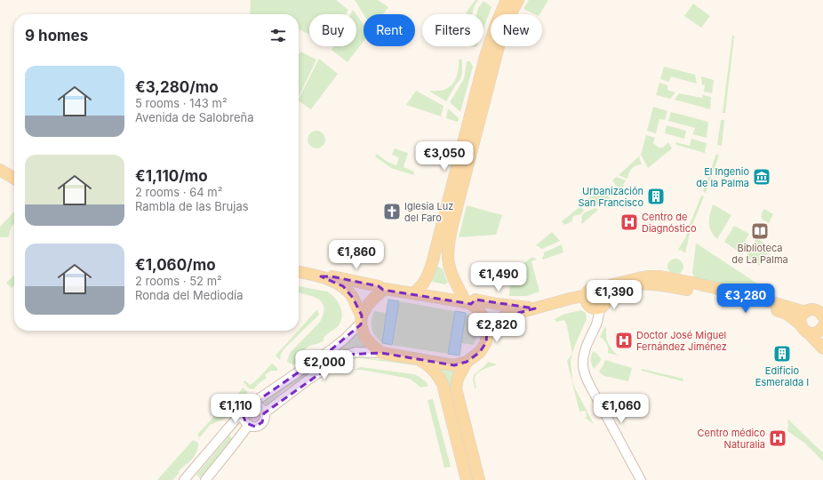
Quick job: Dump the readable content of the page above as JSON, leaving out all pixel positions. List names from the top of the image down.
{
  "places": {
    "museum": ["El Ingenio de la Palma"],
    "building": ["Urbanización San Francisco", "Edificio Esmeralda I"],
    "church": ["Iglesia Luz del Faro"],
    "hospital": ["Centro de Diagnóstico", "Doctor José Miguel Fernández Jiménez", "Centro médico Naturalia"],
    "library": ["Biblioteca de La Palma"]
  },
  "page": {
    "chip": [
      "Buy",
      "Rent",
      "Filters",
      "New"
    ],
    "heading": "9 homes",
    "list": [
      {
        "name": "€3,280/mo",
        "note": "5 rooms · 143 m² · Avenida de Salobreña"
      },
      {
        "name": "€1,110/mo",
        "note": "2 rooms · 64 m² · Rambla de las Brujas"
      },
      {
        "name": "€1,060/mo",
        "note": "2 rooms · 52 m² · Ronda del Mediodía"
      }
    ],
    "price": [
      "€3,050",
      "€1,860",
      "€1,490",
      "€1,390",
      "€3,280",
      "€2,820",
      "€2,000",
      "€1,110",
      "€1,060"
    ]
  }
}
